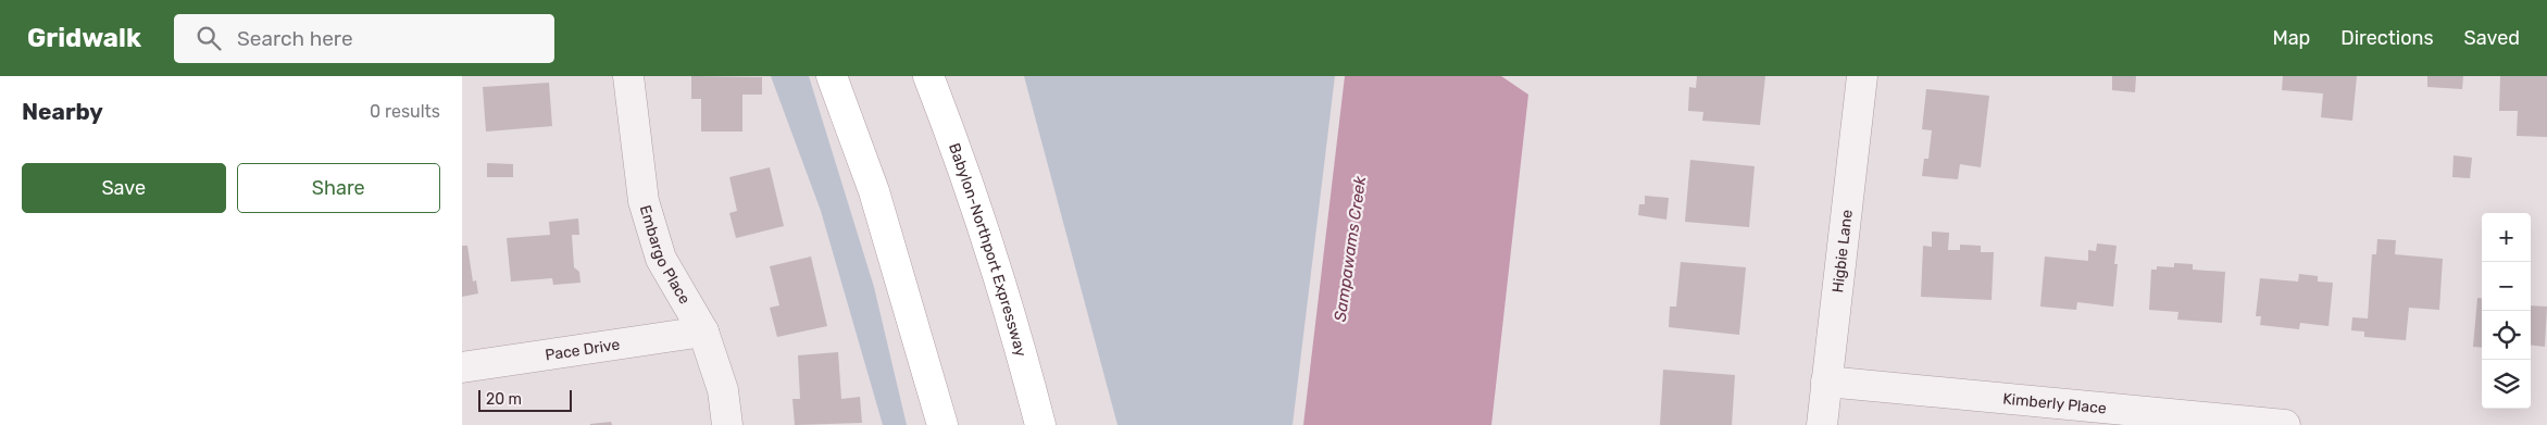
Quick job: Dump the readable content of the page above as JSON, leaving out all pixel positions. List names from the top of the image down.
{
  "streets": {
    "main road": ["Babylon-Northport Expressway"],
    "street": [
      "Higbie Lane",
      "Embargo Place",
      "Pace Drive",
      "Kimberly Place"
    ]
  },
  "crossings": [
    ["Higbie Lane", "Kimberly Place"],
    ["Embargo Place", "Pace Drive"]
  ],
  "water": ["Sampawams Creek"],
  "scale_bar": "20 m",
  "page": {
    "header": "Gridwalk",
    "search": "Search here",
    "nav": ["Map", "Directions", "Saved"],
    "heading": ["Nearby", "0 results"],
    "buttons": ["Save", "Share"],
    "map_buttons": ["+", "−"],
    "scale": "20 m"
  }
}
